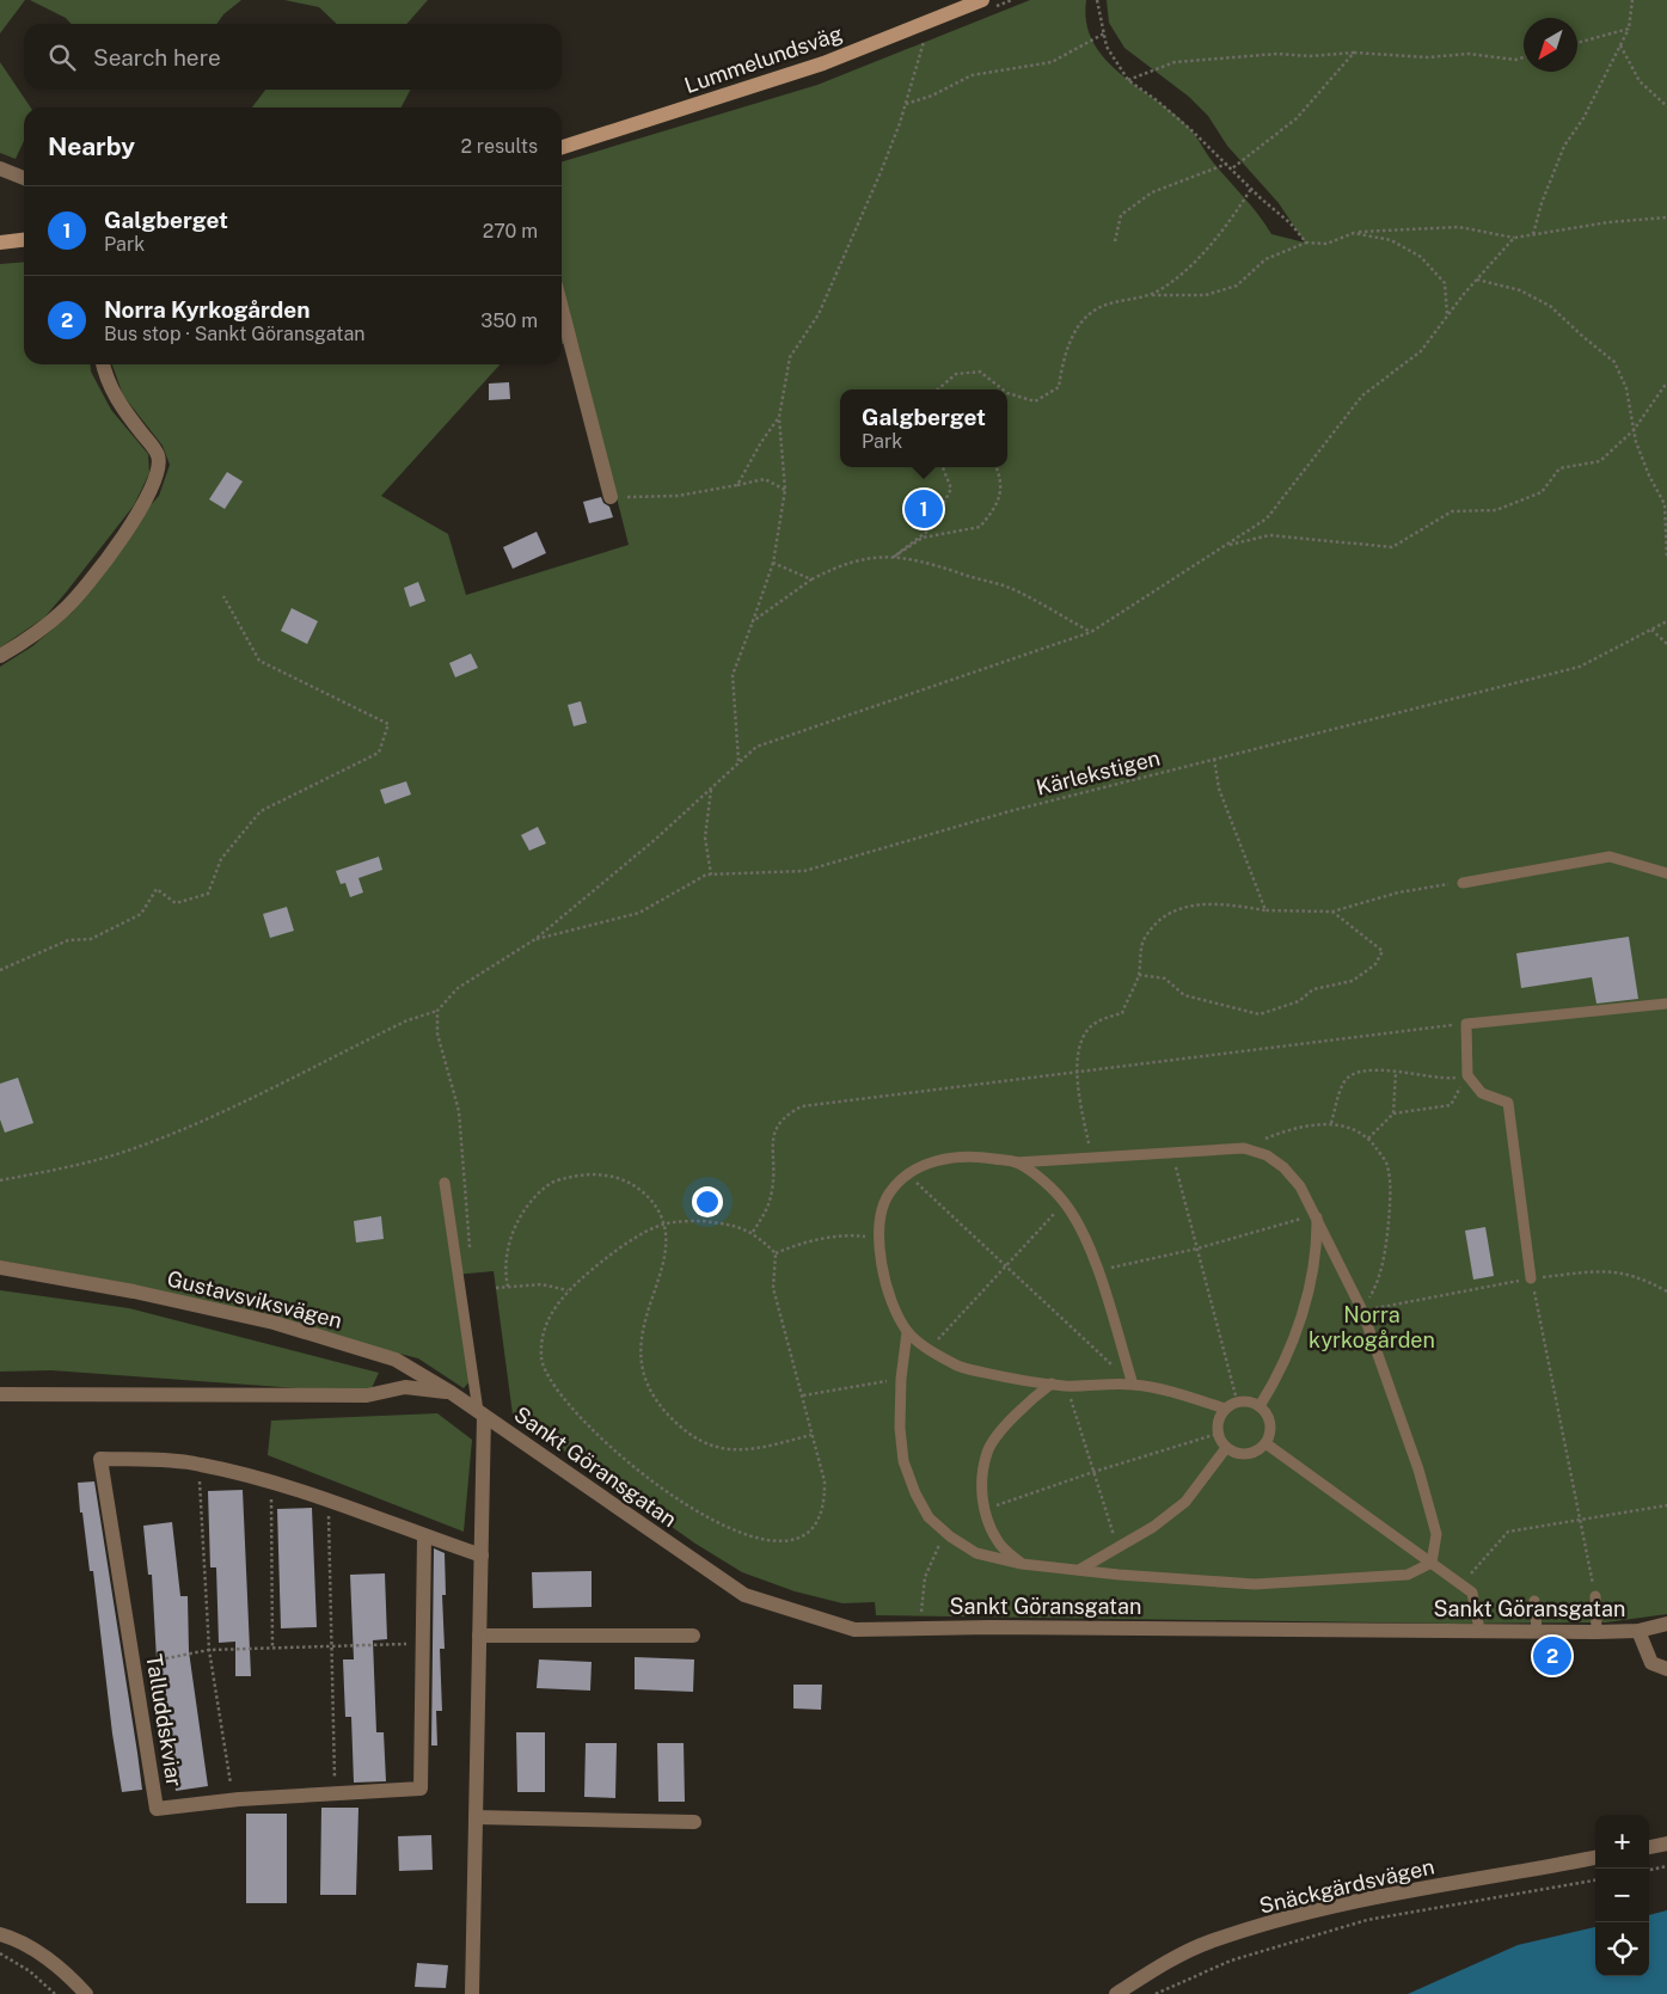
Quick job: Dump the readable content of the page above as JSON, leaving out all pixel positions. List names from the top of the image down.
{
  "streets": {
    "main road": ["Lummelundsväg"],
    "street": [
      "Gustavsviksvägen",
      "Sankt Göransgatan",
      "Talluddskviar",
      "Snäckgärdsvägen"
    ],
    "path": ["Kärlekstigen"]
  },
  "crossings": [
    ["Gustavsviksvägen", "Sankt Göransgatan"]
  ],
  "parks": ["Norra kyrkogården"],
  "north": "bottom left",
  "page": {
    "search": "Search here",
    "heading": ["Nearby", "2 results"],
    "list": [
      {
        "mark": "1",
        "name": "Galgberget",
        "note": "Park",
        "value": "270 m"
      },
      {
        "mark": "2",
        "name": "Norra Kyrkogården",
        "note": "Bus stop · Sankt Göransgatan",
        "value": "350 m"
      }
    ],
    "popup": ["Galgberget", "Park"],
    "pins": ["1", "2"],
    "map_buttons": ["+", "−"]
  }
}
